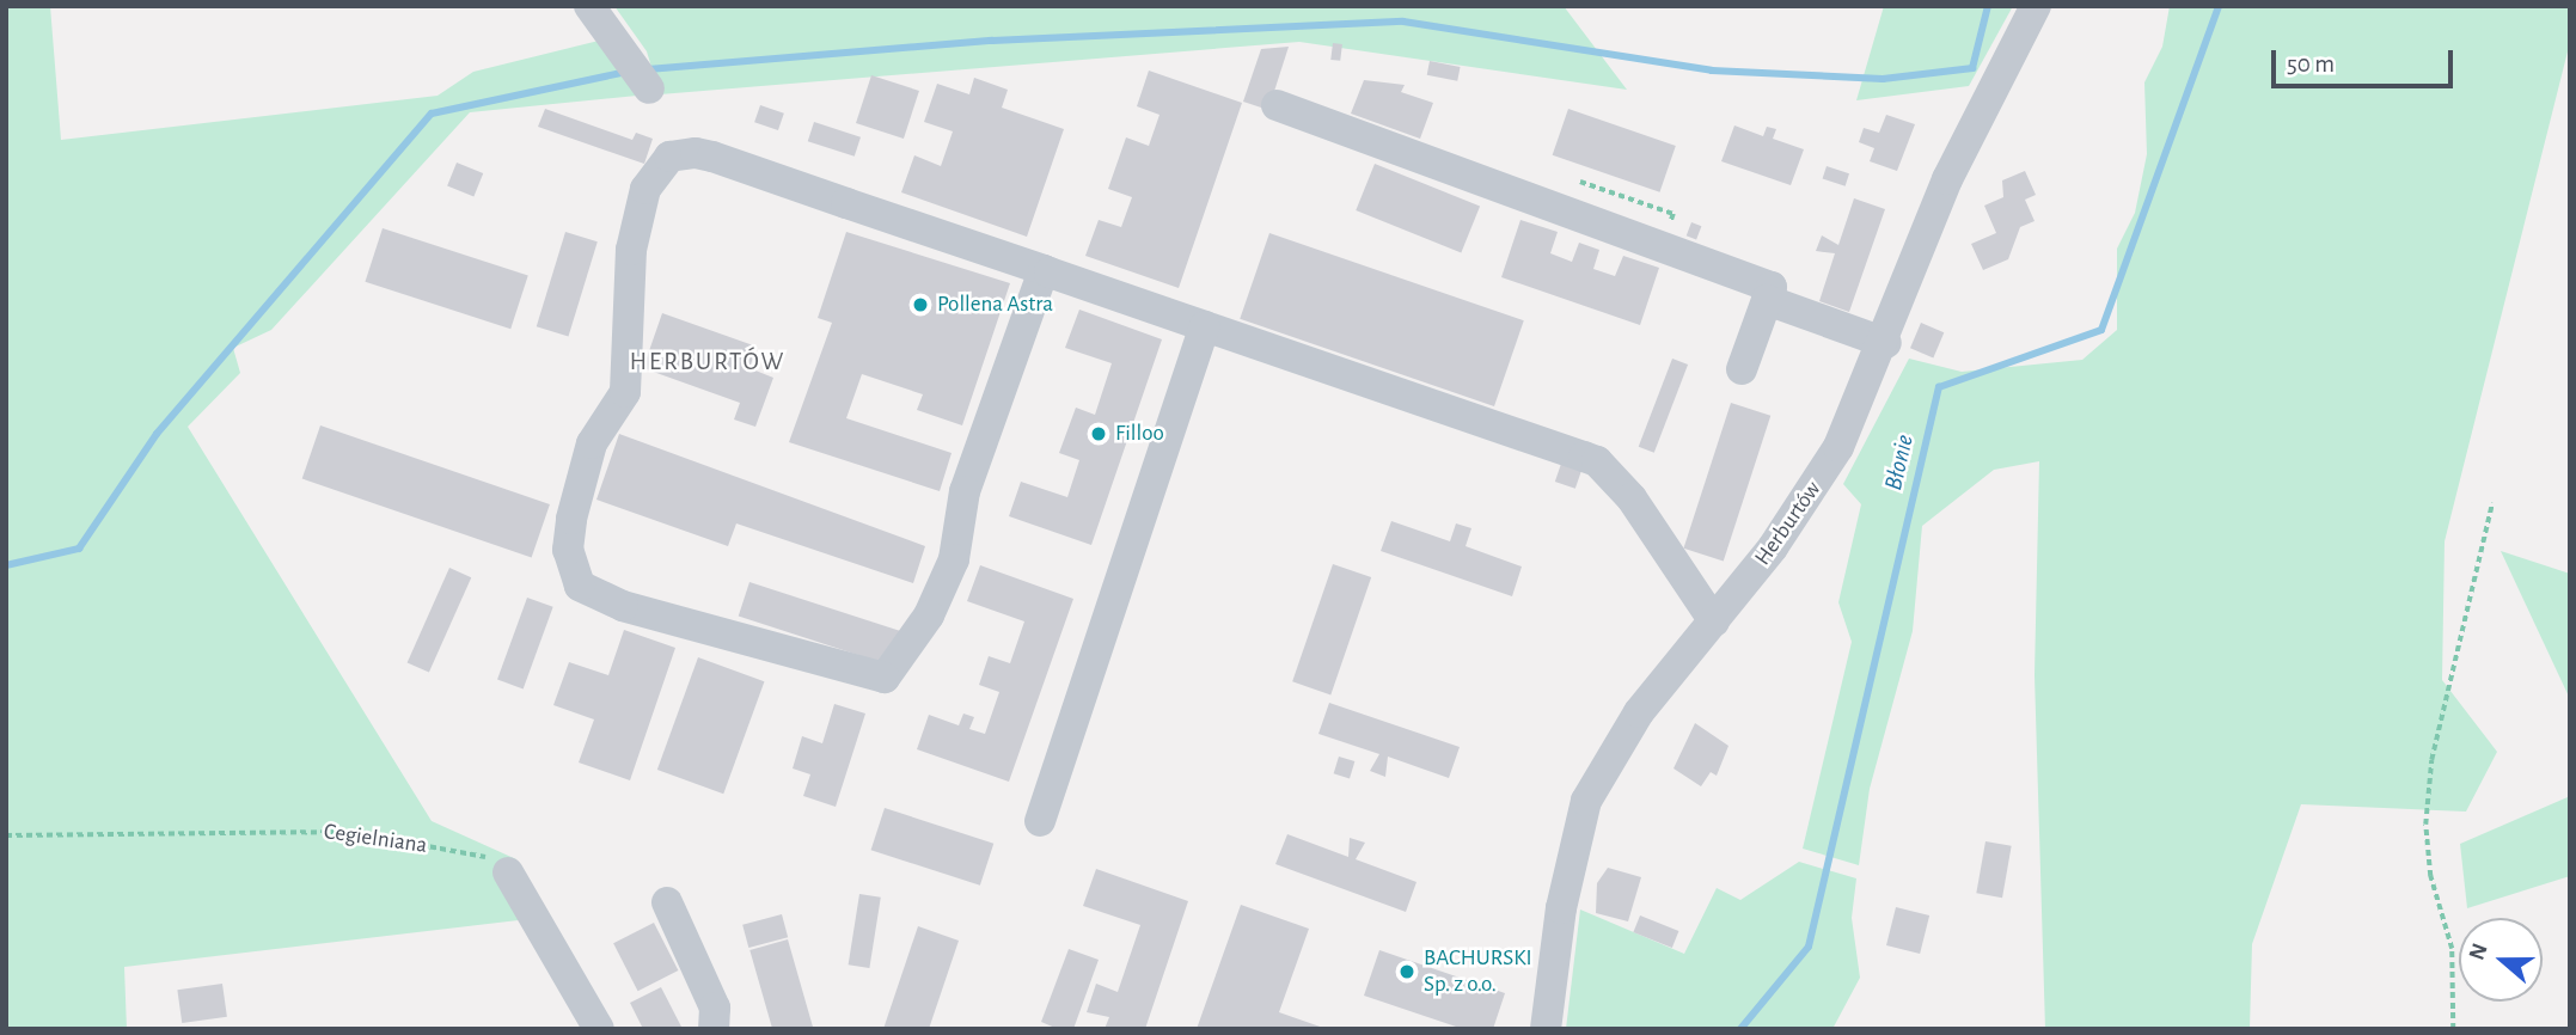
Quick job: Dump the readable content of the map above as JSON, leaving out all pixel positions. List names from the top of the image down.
{
  "streets": {
    "street": ["Herburtów"],
    "path": ["Cegielniana"]
  },
  "districts": ["HERBURTÓW"],
  "water": ["Błonie"],
  "places": ["Pollena Astra", "Filloo", "BACHURSKI Sp. z o.o."],
  "scale_bar": "50 m",
  "north": "left"
}
